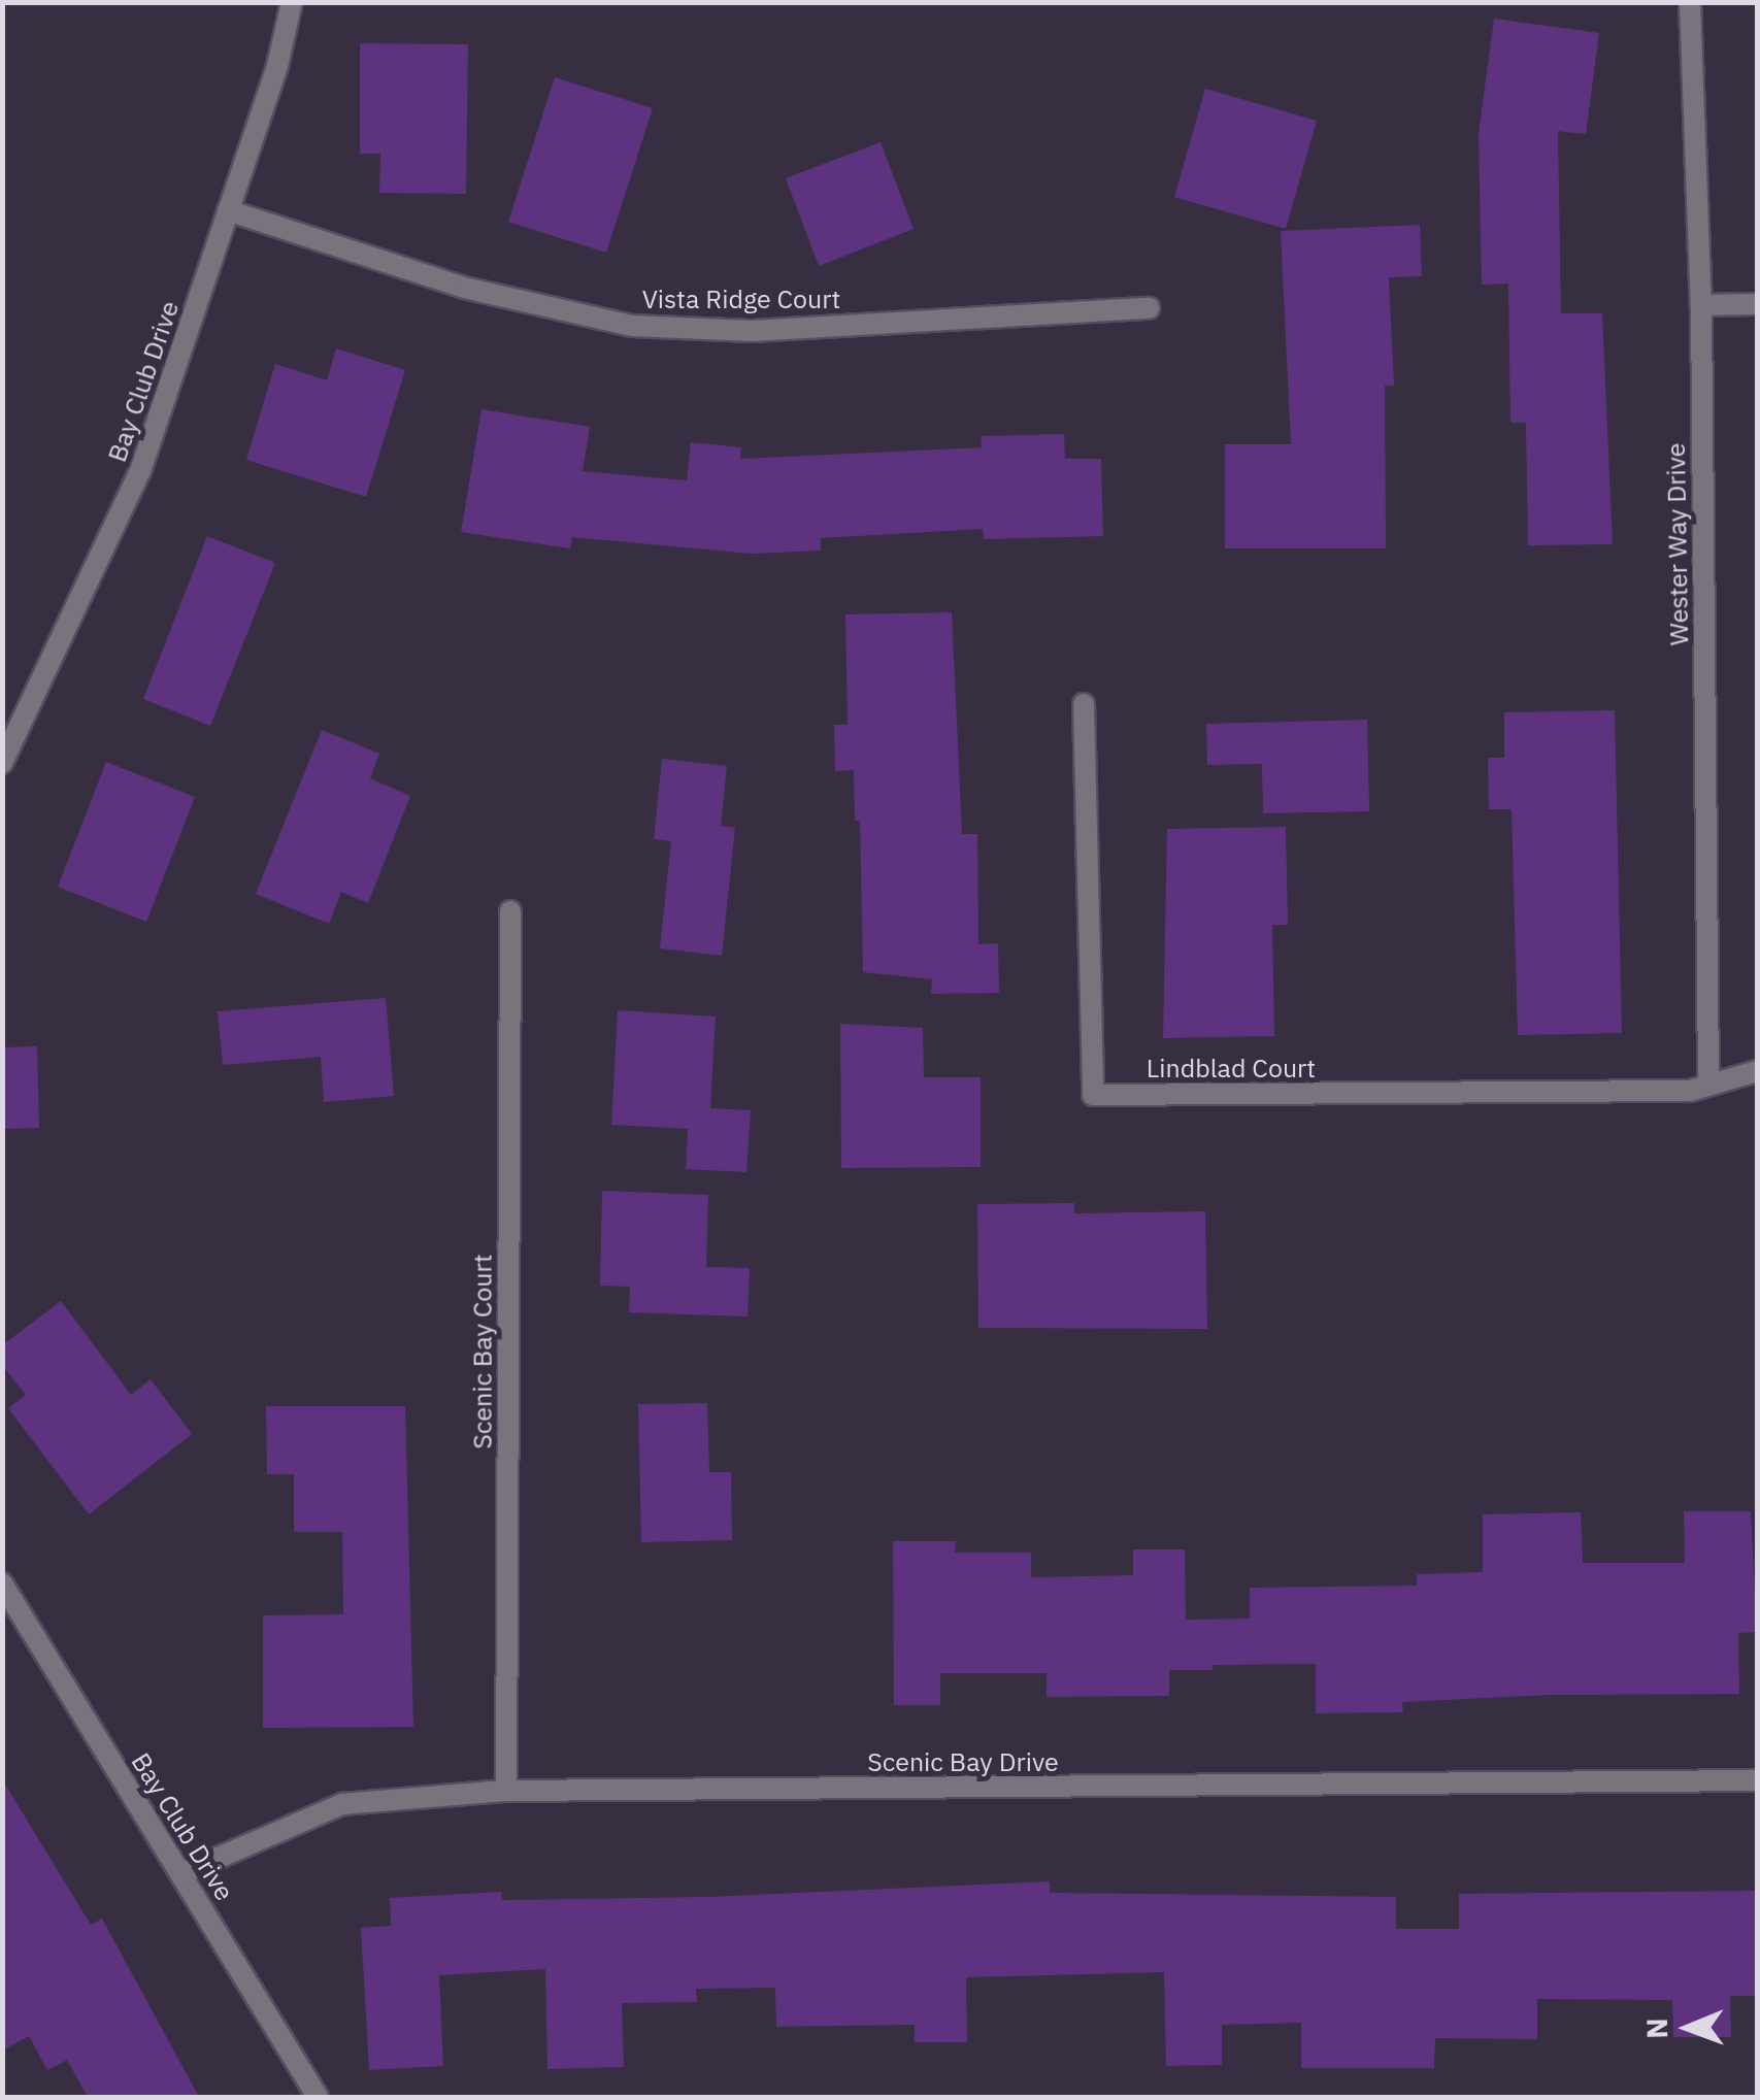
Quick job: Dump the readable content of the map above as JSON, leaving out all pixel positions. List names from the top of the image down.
{
  "streets": {
    "street": [
      "Vista Ridge Court",
      "Bay Club Drive",
      "Wester Way Drive",
      "Lindblad Court",
      "Scenic Bay Court",
      "Scenic Bay Drive"
    ]
  },
  "crossings": [
    ["Vista Ridge Court", "Bay Club Drive"],
    ["Bay Club Drive", "Scenic Bay Drive"],
    ["Wester Way Drive", "Lindblad Court"],
    ["Scenic Bay Court", "Scenic Bay Drive"]
  ],
  "north": "left"
}
